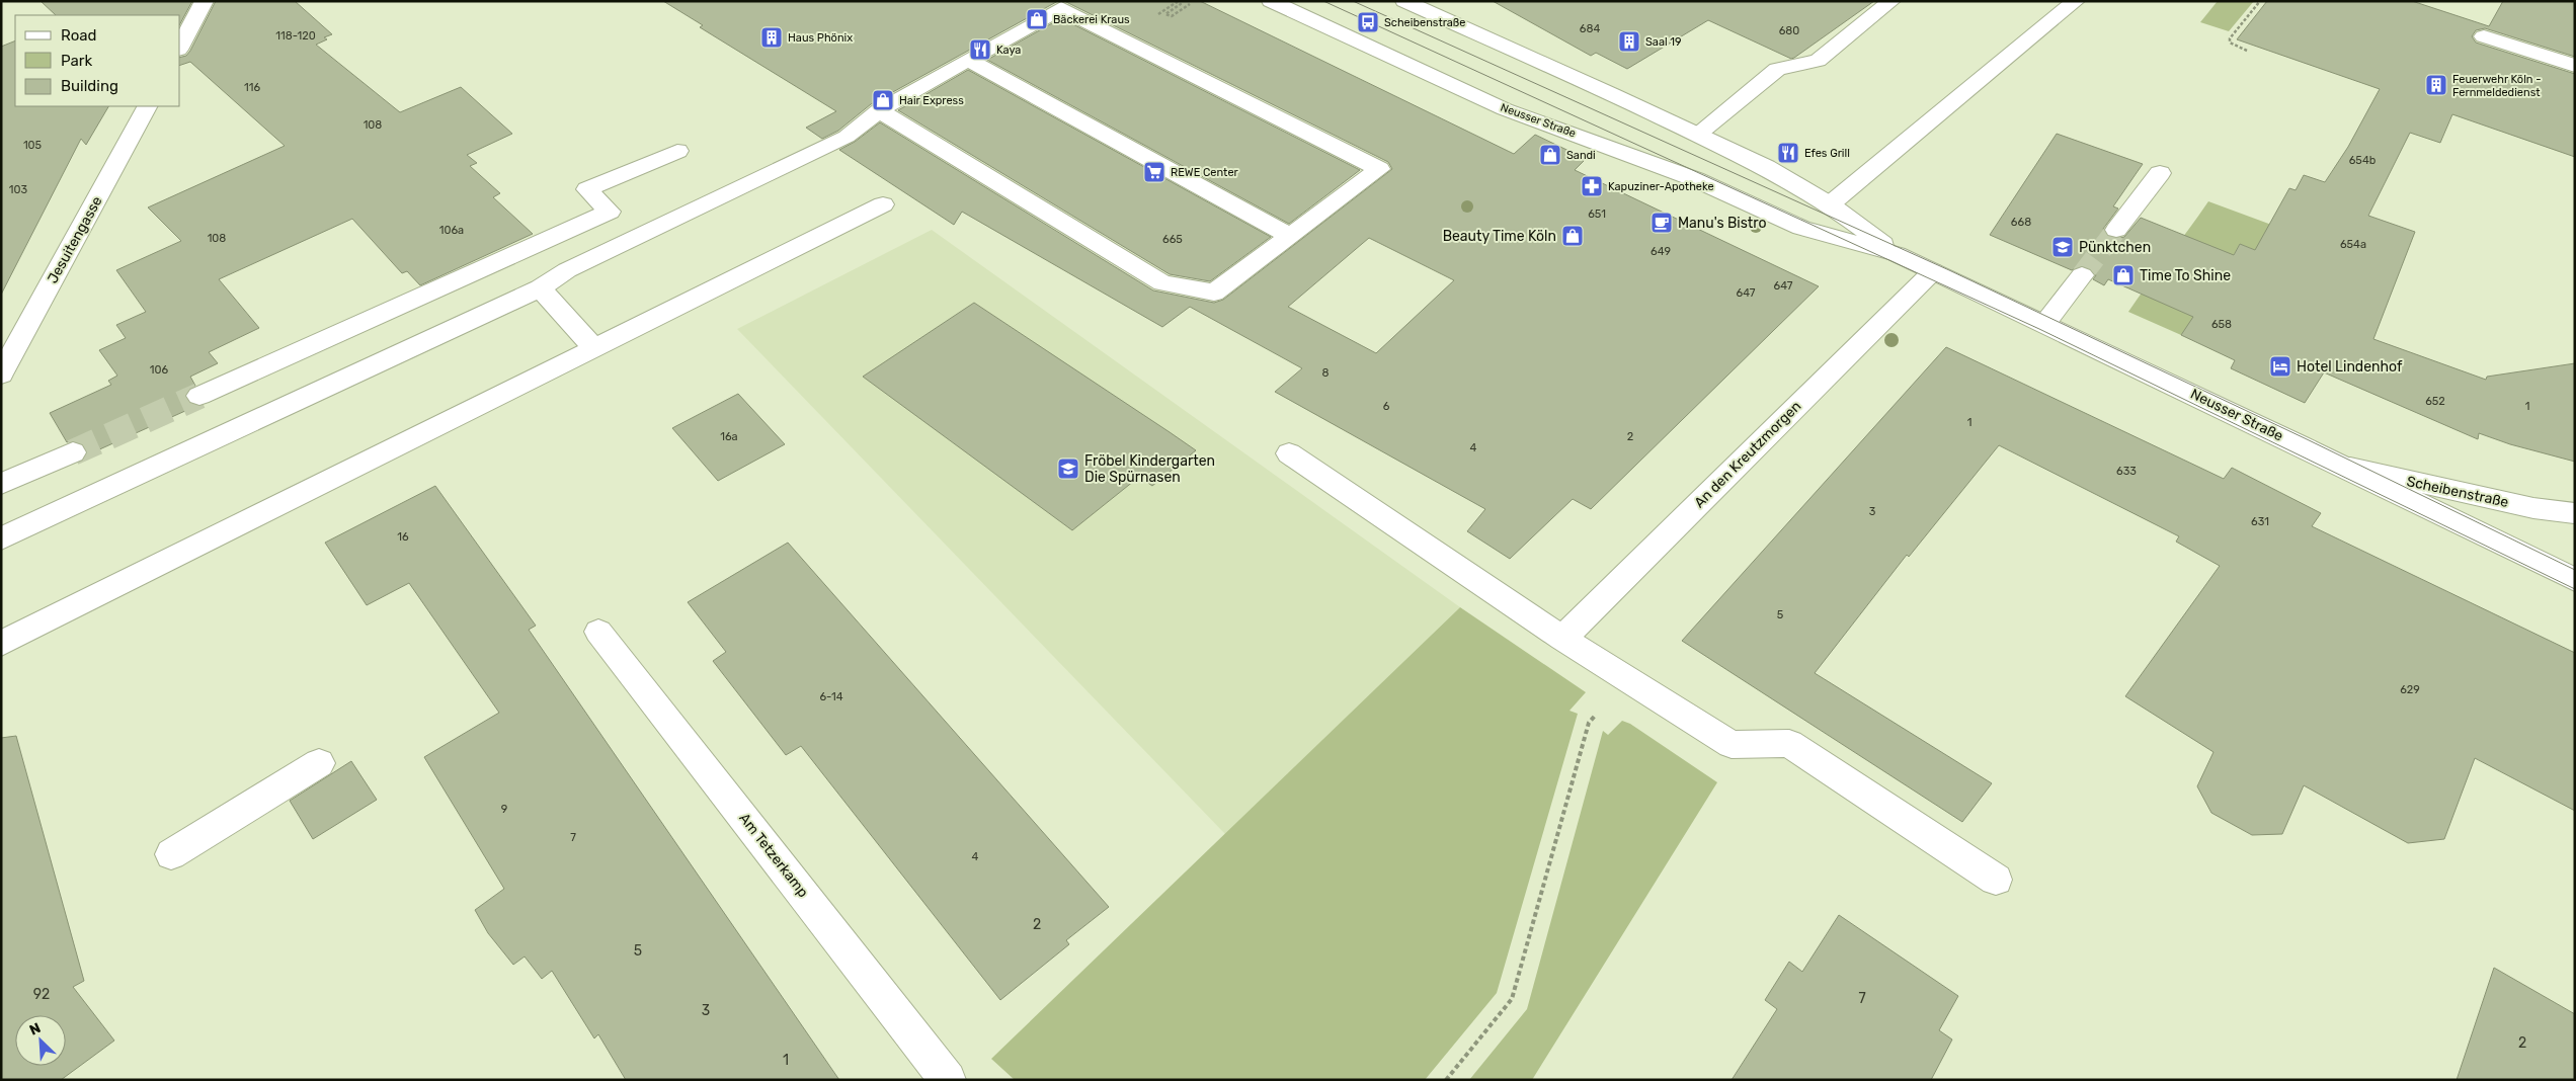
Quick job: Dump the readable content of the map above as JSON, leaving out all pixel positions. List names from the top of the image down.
{
  "streets": {
    "street": [
      "Neusser Straße",
      "Jesuitengasse",
      "An den Kreutzmorgen",
      "Scheibenstraße",
      "Am Tetzerkamp"
    ]
  },
  "crossings": [
    ["Neusser Straße", "An den Kreutzmorgen"],
    ["Neusser Straße", "Scheibenstraße"]
  ],
  "places": {
    "shop": [
      "Bäckerei Kraus",
      "Hair Express",
      "Sandi",
      "Beauty Time Köln",
      "Time To Shine"
    ],
    "bus stop": ["Scheibenstraße"],
    "building": ["Haus Phönix", "Saal 19", "Feuerwehr Köln - Fernmeldedienst"],
    "restaurant": ["Kaya", "Efes Grill"],
    "supermarket": ["REWE Center"],
    "pharmacy": ["Kapuziner-Apotheke"],
    "cafe": ["Manu's Bistro"],
    "school or university": ["Pünktchen", "Fröbel Kindergarten Die Spürnasen"],
    "hotel": ["Hotel Lindenhof"]
  },
  "house_numbers": [
    "684",
    "680",
    "118-120",
    "116",
    "108",
    "105",
    "654b",
    "103",
    "651",
    "668",
    "106a",
    "108",
    "665",
    "654a",
    "649",
    "647",
    "647",
    "658",
    "106",
    "8",
    "652",
    "6",
    "1",
    "1",
    "16a",
    "2",
    "4",
    "633",
    "3",
    "631",
    "16",
    "5",
    "629",
    "6-14",
    "9",
    "7",
    "4",
    "2",
    "5",
    "92",
    "7",
    "3",
    "2",
    "1"
  ],
  "legend": ["Road", "Park", "Building"],
  "north": "top left"
}
